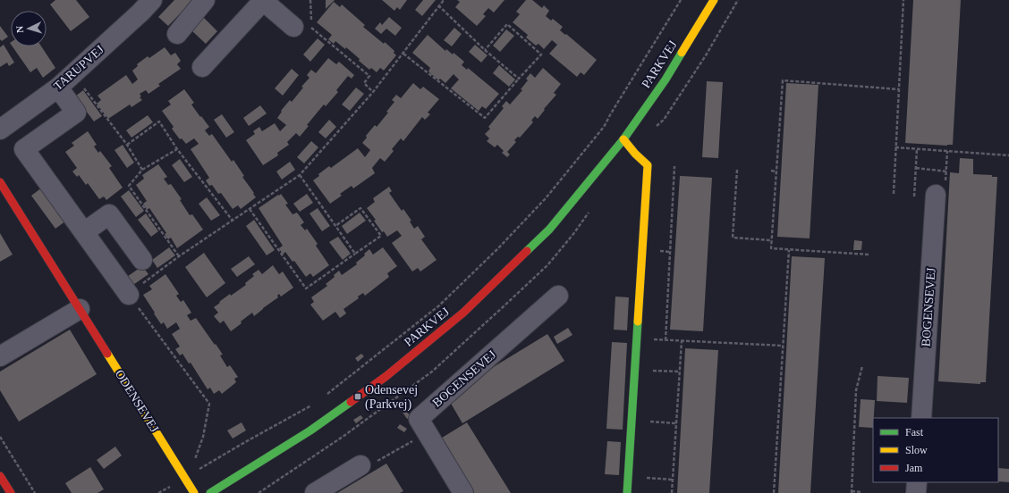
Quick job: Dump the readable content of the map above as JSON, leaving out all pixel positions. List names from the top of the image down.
{
  "streets": {
    "street": [
      "PARKVEJ",
      "TARUPVEJ",
      "BOGENSEVEJ",
      "ODENSEVEJ"
    ]
  },
  "places": {
    "transit": ["Odensevej (Parkvej)"]
  },
  "legend": ["Fast", "Slow", "Jam"],
  "north": "left"
}
